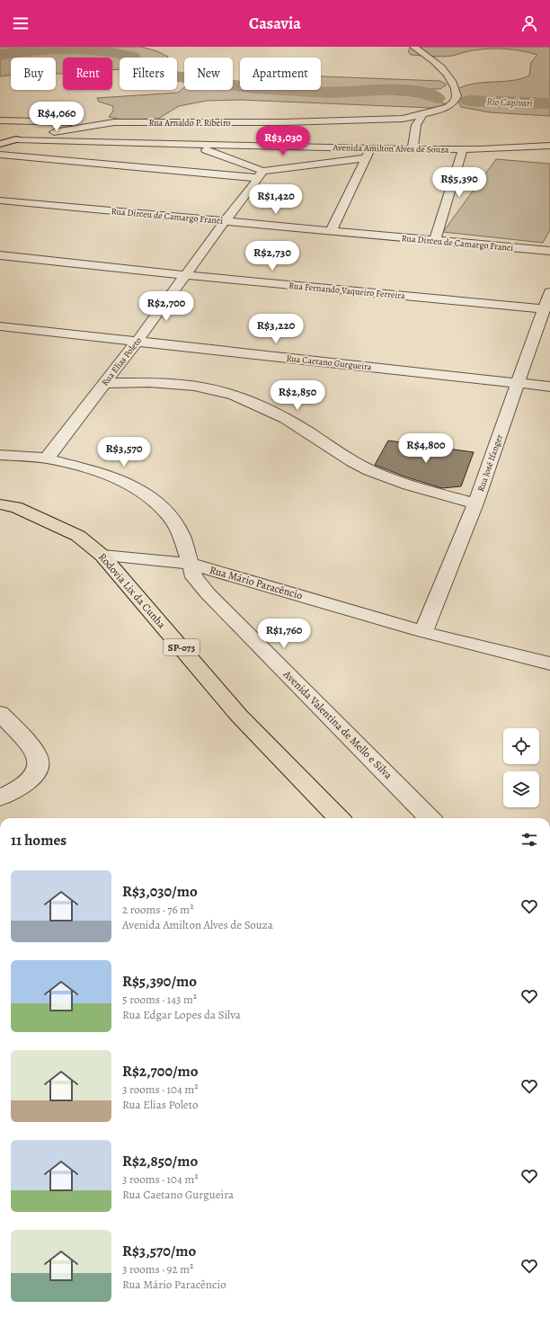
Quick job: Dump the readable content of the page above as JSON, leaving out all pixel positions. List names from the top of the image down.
{
  "streets": {
    "main road": ["Rodovia Lix da Cunha", "SP-073"],
    "street": [
      "Rua Arnaldo P. Ribeiro",
      "Avenida Amilton Alves de Souza",
      "Rua Dirceu de Camargo Franci",
      "Rua Fernando Vaqueiro Ferreira",
      "Rua Elias Poleto",
      "Rua Caetano Gurgueira",
      "Rua José Ifanger",
      "Rua Mário Paracêncio",
      "Avenida Valentina de Mello e Silva"
    ]
  },
  "crossings": [
    ["Rua Arnaldo P. Ribeiro", "Avenida Amilton Alves de Souza"],
    ["Rua Dirceu de Camargo Franci", "Rua Elias Poleto"],
    ["Rua Fernando Vaqueiro Ferreira", "Rua Elias Poleto"],
    ["Rua Fernando Vaqueiro Ferreira", "Rua José Ifanger"],
    ["Rua Elias Poleto", "Rua Caetano Gurgueira"],
    ["Rua Caetano Gurgueira", "Rua José Ifanger"],
    ["Rua José Ifanger", "Rua Mário Paracêncio"],
    ["Rua Mário Paracêncio", "Avenida Valentina de Mello e Silva"]
  ],
  "water": ["Rio Capivari"],
  "page": {
    "header": "Casavia",
    "chip": [
      "Buy",
      "Rent",
      "Filters",
      "New",
      "Apartment"
    ],
    "price": [
      "R$4,060",
      "R$3,030",
      "R$5,390",
      "R$1,420",
      "R$2,730",
      "R$2,700",
      "R$3,220",
      "R$2,850",
      "R$4,800",
      "R$3,570",
      "R$1,760"
    ],
    "heading": "11 homes",
    "list": [
      {
        "name": "R$3,030/mo",
        "note": "2 rooms · 76 m² · Avenida Amilton Alves de Souza"
      },
      {
        "name": "R$5,390/mo",
        "note": "5 rooms · 143 m² · Rua Edgar Lopes da Silva"
      },
      {
        "name": "R$2,700/mo",
        "note": "3 rooms · 104 m² · Rua Elias Poleto"
      },
      {
        "name": "R$2,850/mo",
        "note": "3 rooms · 104 m² · Rua Caetano Gurgueira"
      },
      {
        "name": "R$3,570/mo",
        "note": "3 rooms · 92 m² · Rua Mário Paracêncio"
      }
    ]
  }
}
